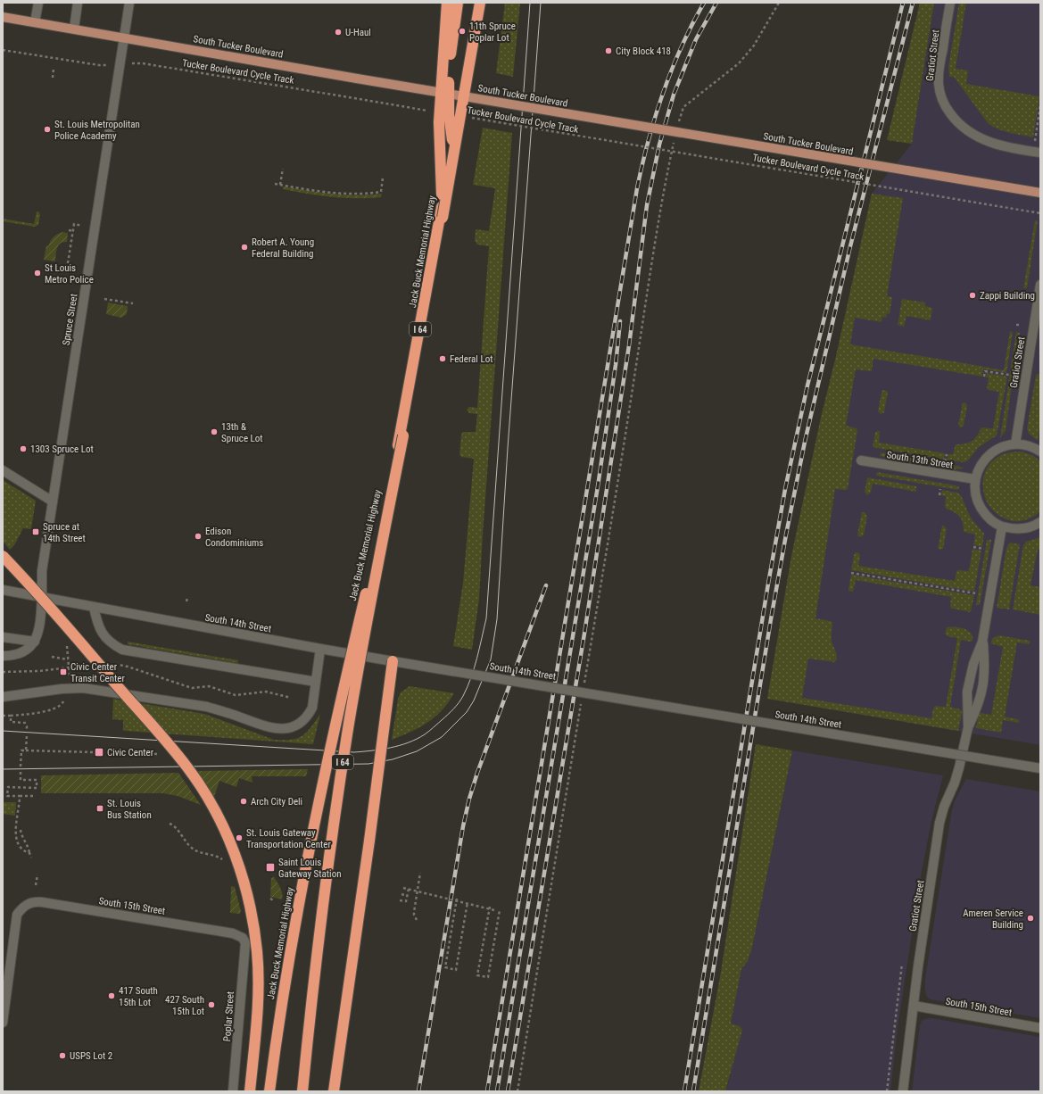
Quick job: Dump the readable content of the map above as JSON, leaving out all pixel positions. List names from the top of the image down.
{
  "streets": {
    "highway": ["Jack Buck Memorial Highway", "I 64"],
    "main road": ["South Tucker Boulevard"],
    "street": [
      "Gratiot Street",
      "Spruce Street",
      "South 13th Street",
      "South 14th Street",
      "South 15th Street",
      "Poplar Street"
    ],
    "path": ["Tucker Boulevard Cycle Track"]
  },
  "crossings": [
    ["South Tucker Boulevard", "Spruce Street"],
    ["Gratiot Street", "South 15th Street"],
    ["Tucker Boulevard Cycle Track", "Spruce Street"],
    ["Spruce Street", "South 14th Street"],
    ["South 15th Street", "Poplar Street"]
  ],
  "places": {
    "other": [
      "11th Spruce Poplar Lot",
      "U-Haul",
      "City Block 418",
      "St. Louis Metropolitan Police Academy",
      "Robert A. Young Federal Building",
      "St Louis Metro Police",
      "Zappi Building",
      "Federal Lot",
      "13th & Spruce Lot",
      "1303 Spruce Lot",
      "Edison Condominiums",
      "Arch City Deli",
      "St. Louis Gateway Transportation Center",
      "Ameren Service Building",
      "417 South 15th Lot",
      "427 South 15th Lot",
      "USPS Lot 2"
    ],
    "transit": [
      "Spruce at 14th Street",
      "Civic Center Transit Center",
      "Civic Center",
      "St. Louis Bus Station",
      "Saint Louis Gateway Station"
    ]
  }
}
